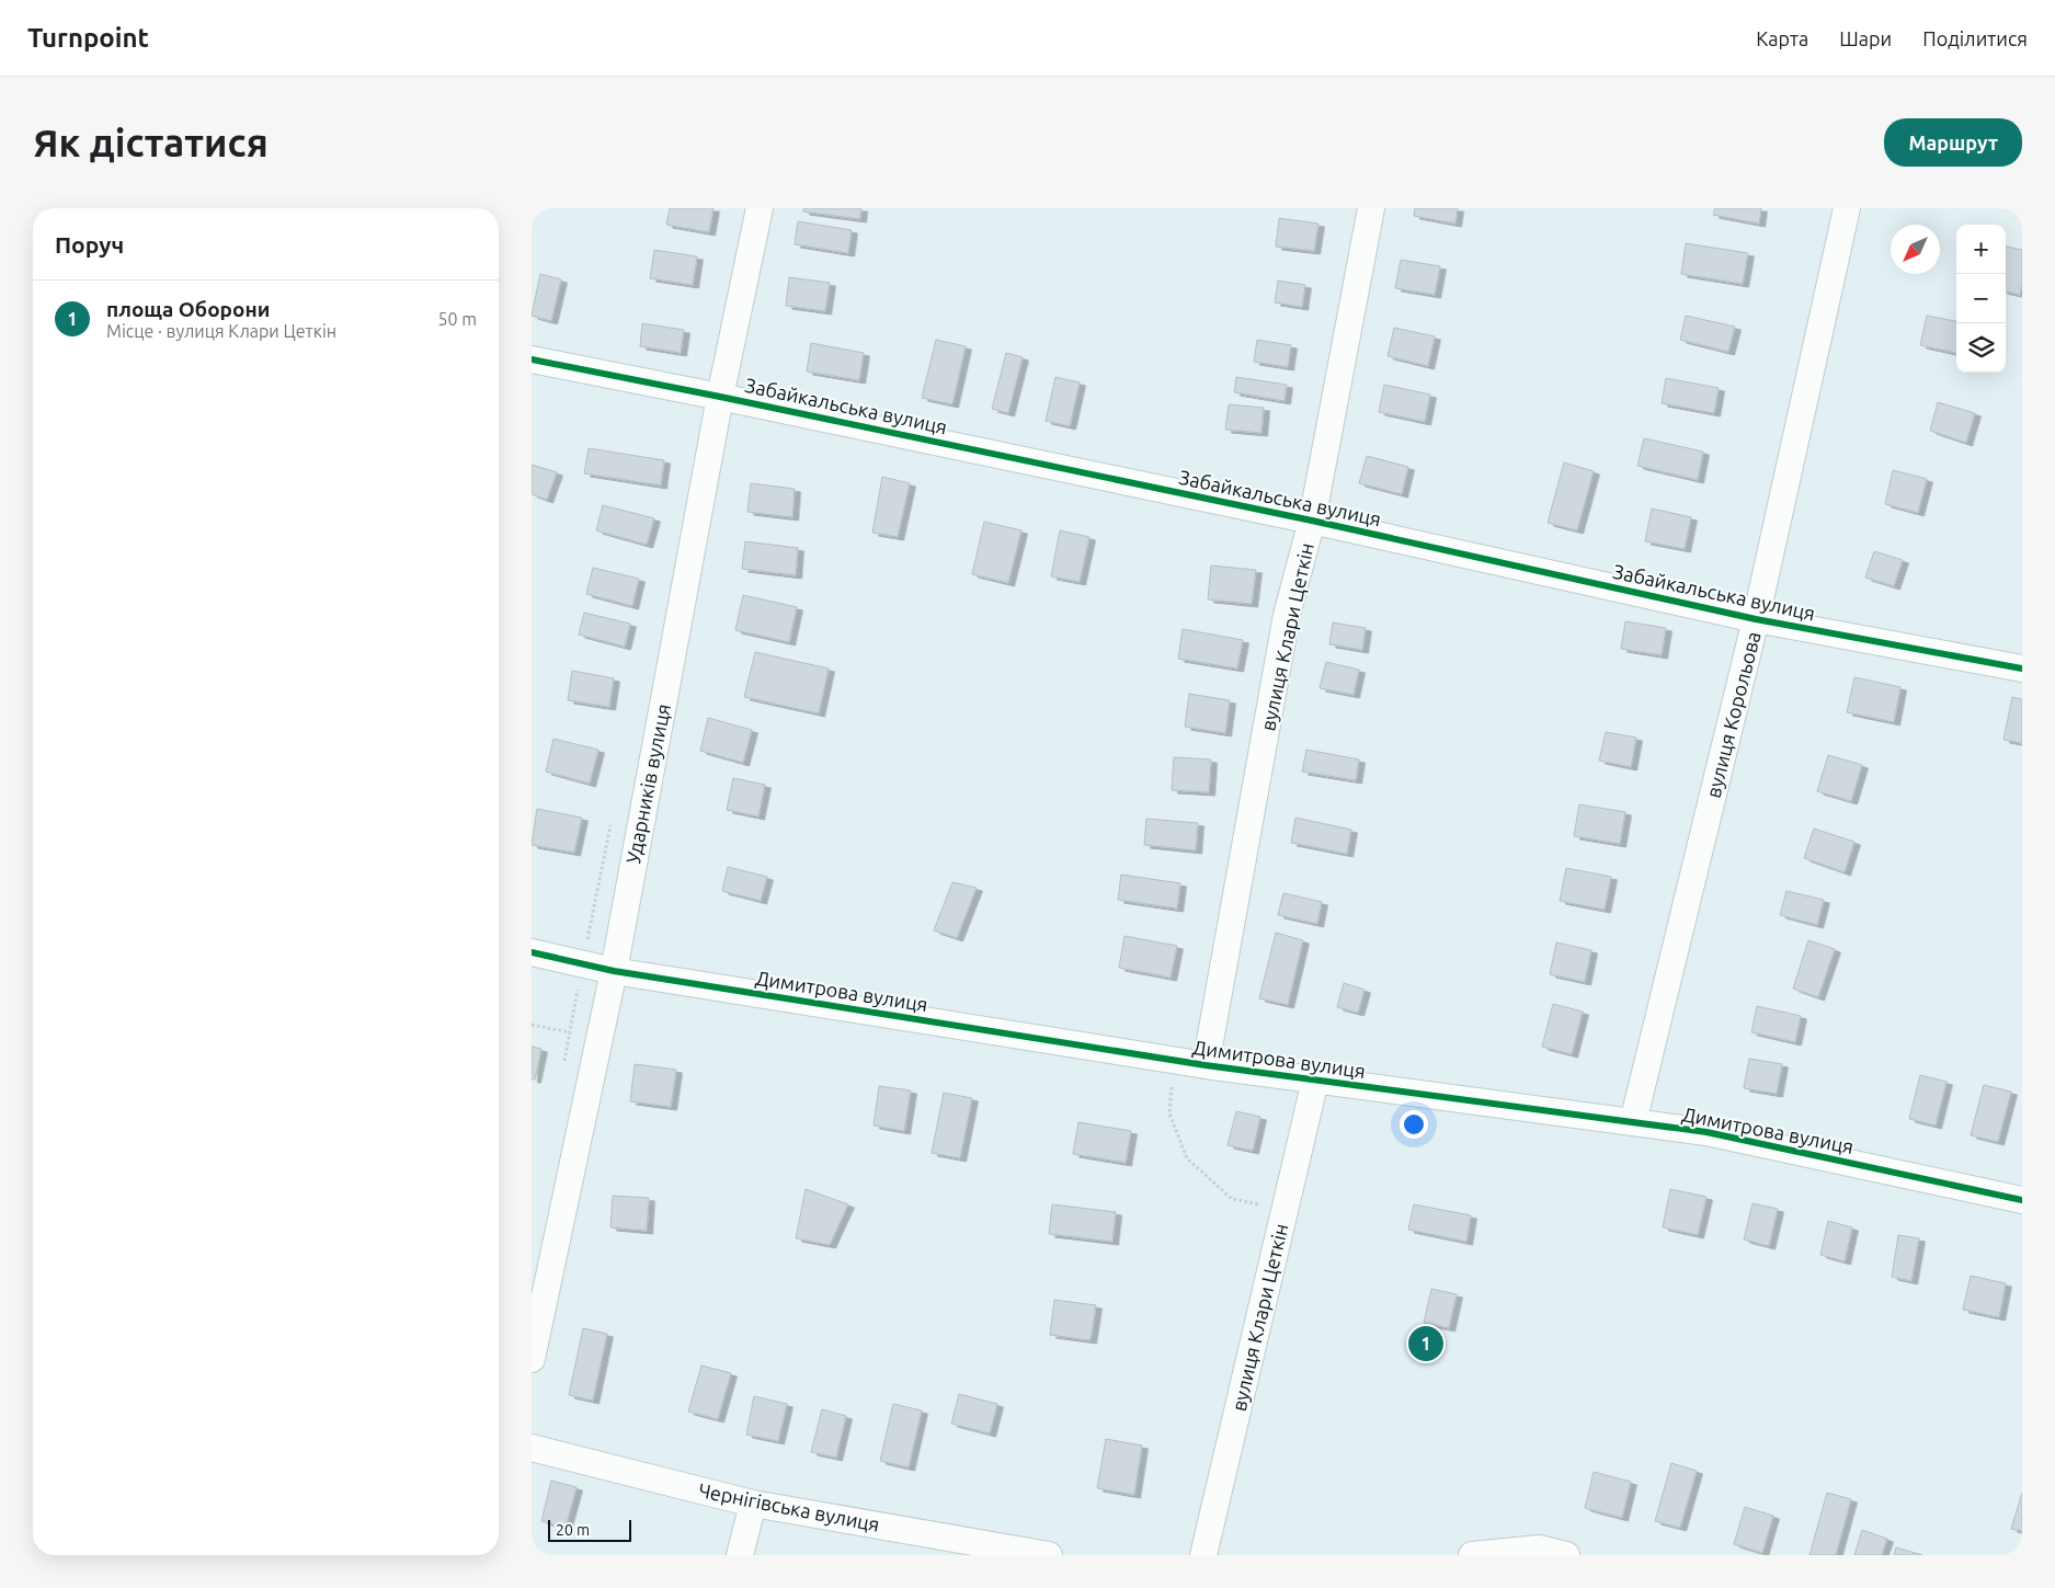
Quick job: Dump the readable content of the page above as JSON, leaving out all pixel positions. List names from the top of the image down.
{
  "streets": {
    "street": [
      "Забайкальська вулиця",
      "вулиця Клари Цеткін",
      "вулиця Корольова",
      "Ударників вулиця",
      "Димитрова вулиця",
      "Чернігівська вулиця"
    ]
  },
  "crossings": [
    ["Забайкальська вулиця", "вулиця Клари Цеткін"],
    ["Забайкальська вулиця", "вулиця Корольова"],
    ["Забайкальська вулиця", "Ударників вулиця"],
    ["вулиця Клари Цеткін", "Димитрова вулиця"],
    ["вулиця Корольова", "Димитрова вулиця"],
    ["Ударників вулиця", "Димитрова вулиця"]
  ],
  "scale_bar": "20 m",
  "north": "bottom left",
  "page": {
    "header": "Turnpoint",
    "nav": ["Карта", "Шари", "Поділитися"],
    "buttons": "Маршрут",
    "title": "Як дістатися",
    "heading": "Поруч",
    "map_buttons": ["+", "−"],
    "list": [
      {
        "mark": "1",
        "name": "площа Оборони",
        "note": "Місце · вулиця Клари Цеткін",
        "value": "50 m"
      }
    ],
    "pins": "1",
    "scale": "20 m"
  }
}
